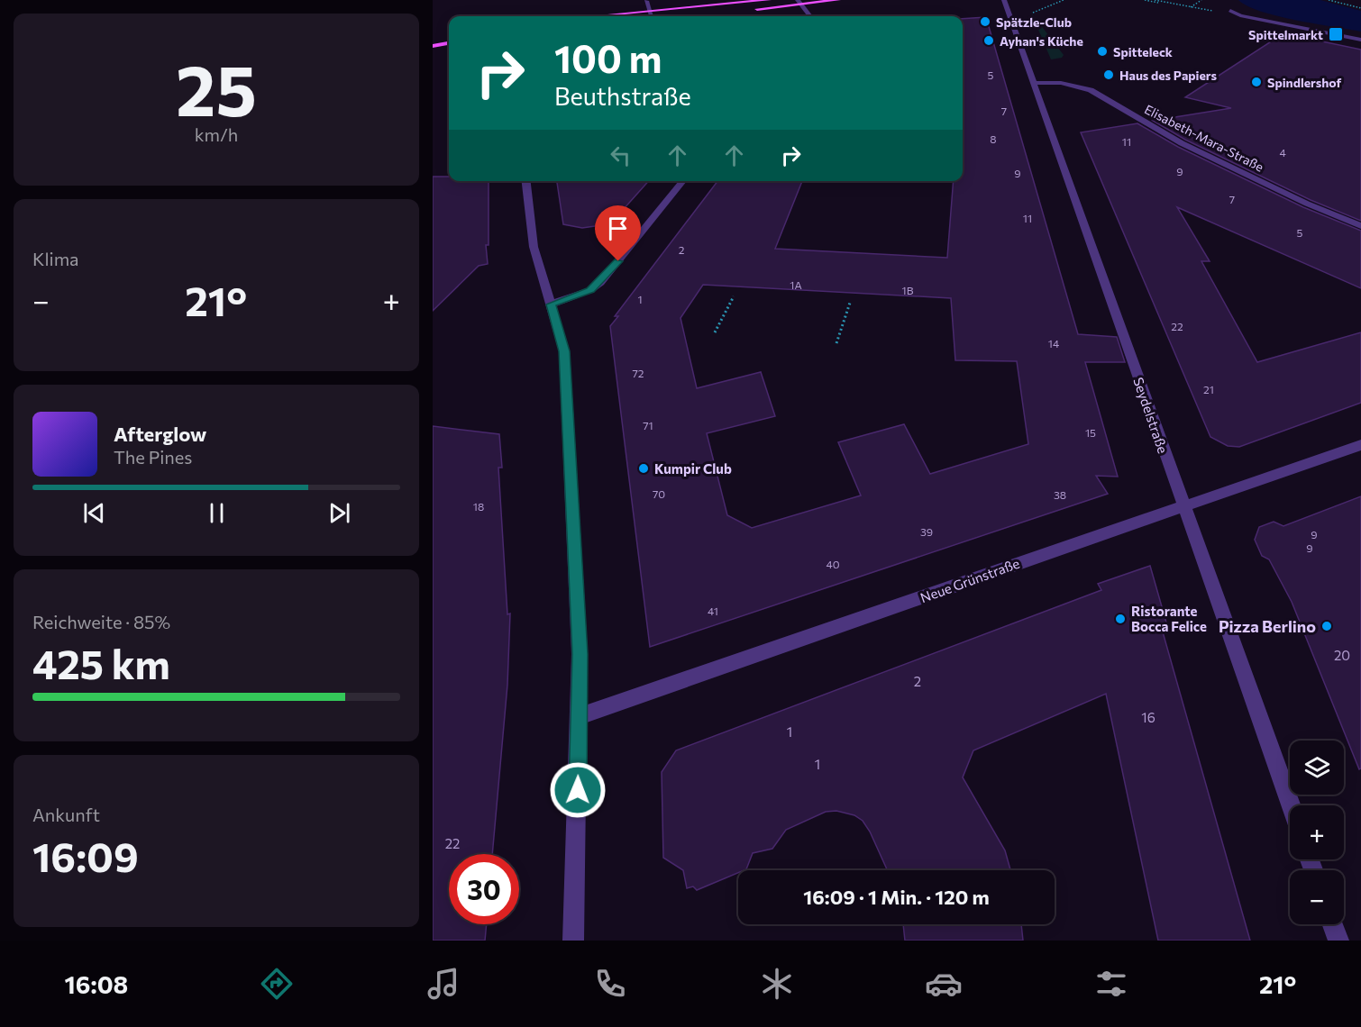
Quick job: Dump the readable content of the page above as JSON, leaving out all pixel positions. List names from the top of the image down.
{
  "streets": {
    "street": ["Elisabeth-Mara-Straße", "Seydelstraße", "Neue Grünstraße"]
  },
  "crossings": [
    ["Elisabeth-Mara-Straße", "Seydelstraße"],
    ["Seydelstraße", "Neue Grünstraße"]
  ],
  "places": {
    "other": [
      "Spätzle-Club",
      "Ayhan's Küche",
      "Spitteleck",
      "Haus des Papiers",
      "Spindlershof",
      "Kumpir Club",
      "Ristorante Bocca Felice",
      "Pizza Berlino"
    ],
    "transit": ["Spittelmarkt"]
  },
  "house_numbers": [
    "5",
    "7",
    "8",
    "11",
    "4",
    "9",
    "9",
    "7",
    "11",
    "5",
    "2",
    "1A",
    "1B",
    "1",
    "22",
    "14",
    "72",
    "21",
    "71",
    "15",
    "70",
    "38",
    "18",
    "39",
    "9",
    "9",
    "40",
    "41",
    "20",
    "2",
    "16",
    "1",
    "1",
    "22"
  ],
  "page": {
    "tile": [
      ["25", "km/h"],
      "Klima",
      ["Reichweite · 85%", "425 km"],
      ["Ankunft", "16:09"]
    ],
    "turn": ["100 m", "Beuthstraße"],
    "heat": ["−", "21°", "+"],
    "song": ["Afterglow", "The Pines"],
    "map_buttons": ["+", "−"],
    "limit": "30",
    "trip": "16:09 · 1 Min. · 120 m",
    "tabs": ["16:08", "21°"]
  }
}
